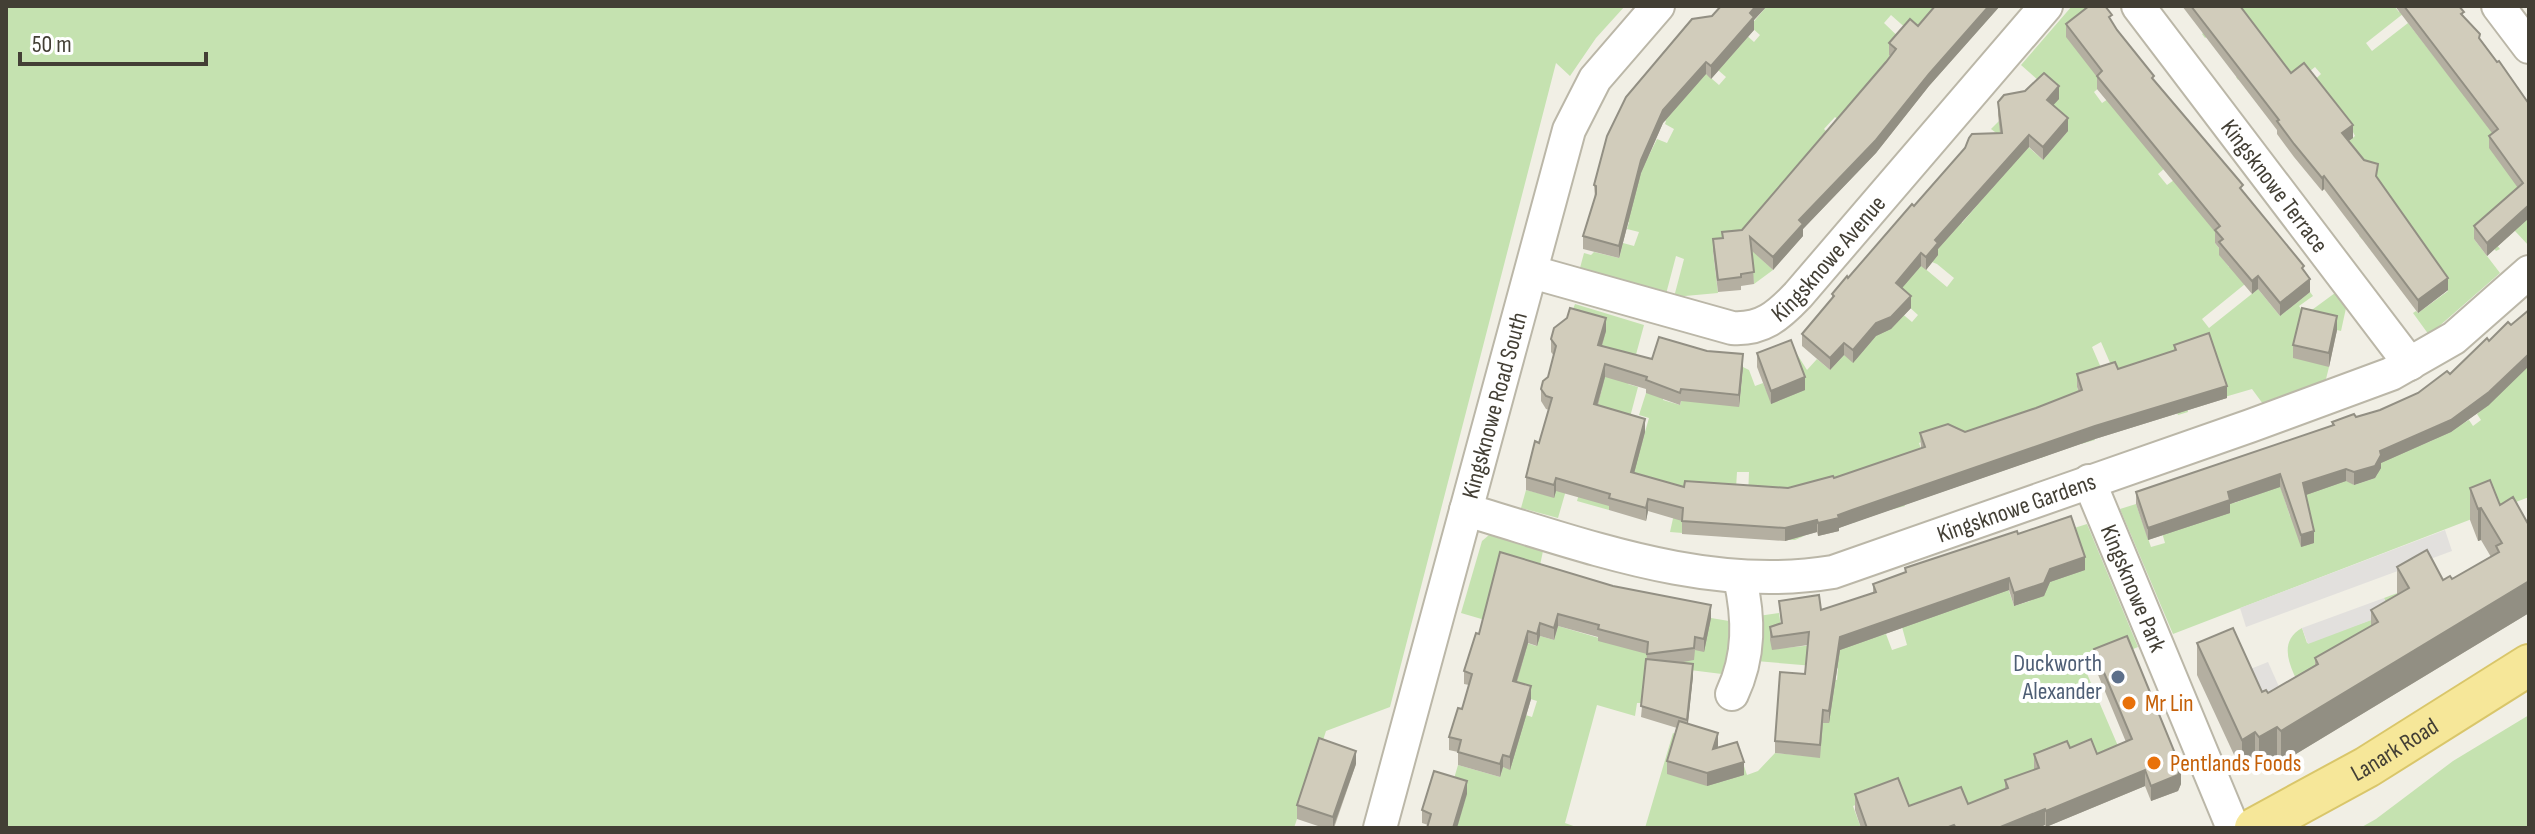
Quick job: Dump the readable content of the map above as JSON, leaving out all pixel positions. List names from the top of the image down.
{
  "streets": {
    "main road": ["Lanark Road"],
    "street": [
      "Kingsknowe Terrace",
      "Kingsknowe Avenue",
      "Kingsknowe Road South",
      "Kingsknowe Gardens",
      "Kingsknowe Park"
    ]
  },
  "crossings": [
    ["Kingsknowe Terrace", "Kingsknowe Gardens"],
    ["Kingsknowe Avenue", "Kingsknowe Road South"],
    ["Kingsknowe Road South", "Kingsknowe Gardens"],
    ["Kingsknowe Gardens", "Kingsknowe Park"]
  ],
  "places": ["Duckworth Alexander", "Mr Lin", "Pentlands Foods"],
  "scale_bar": "50 m"
}
